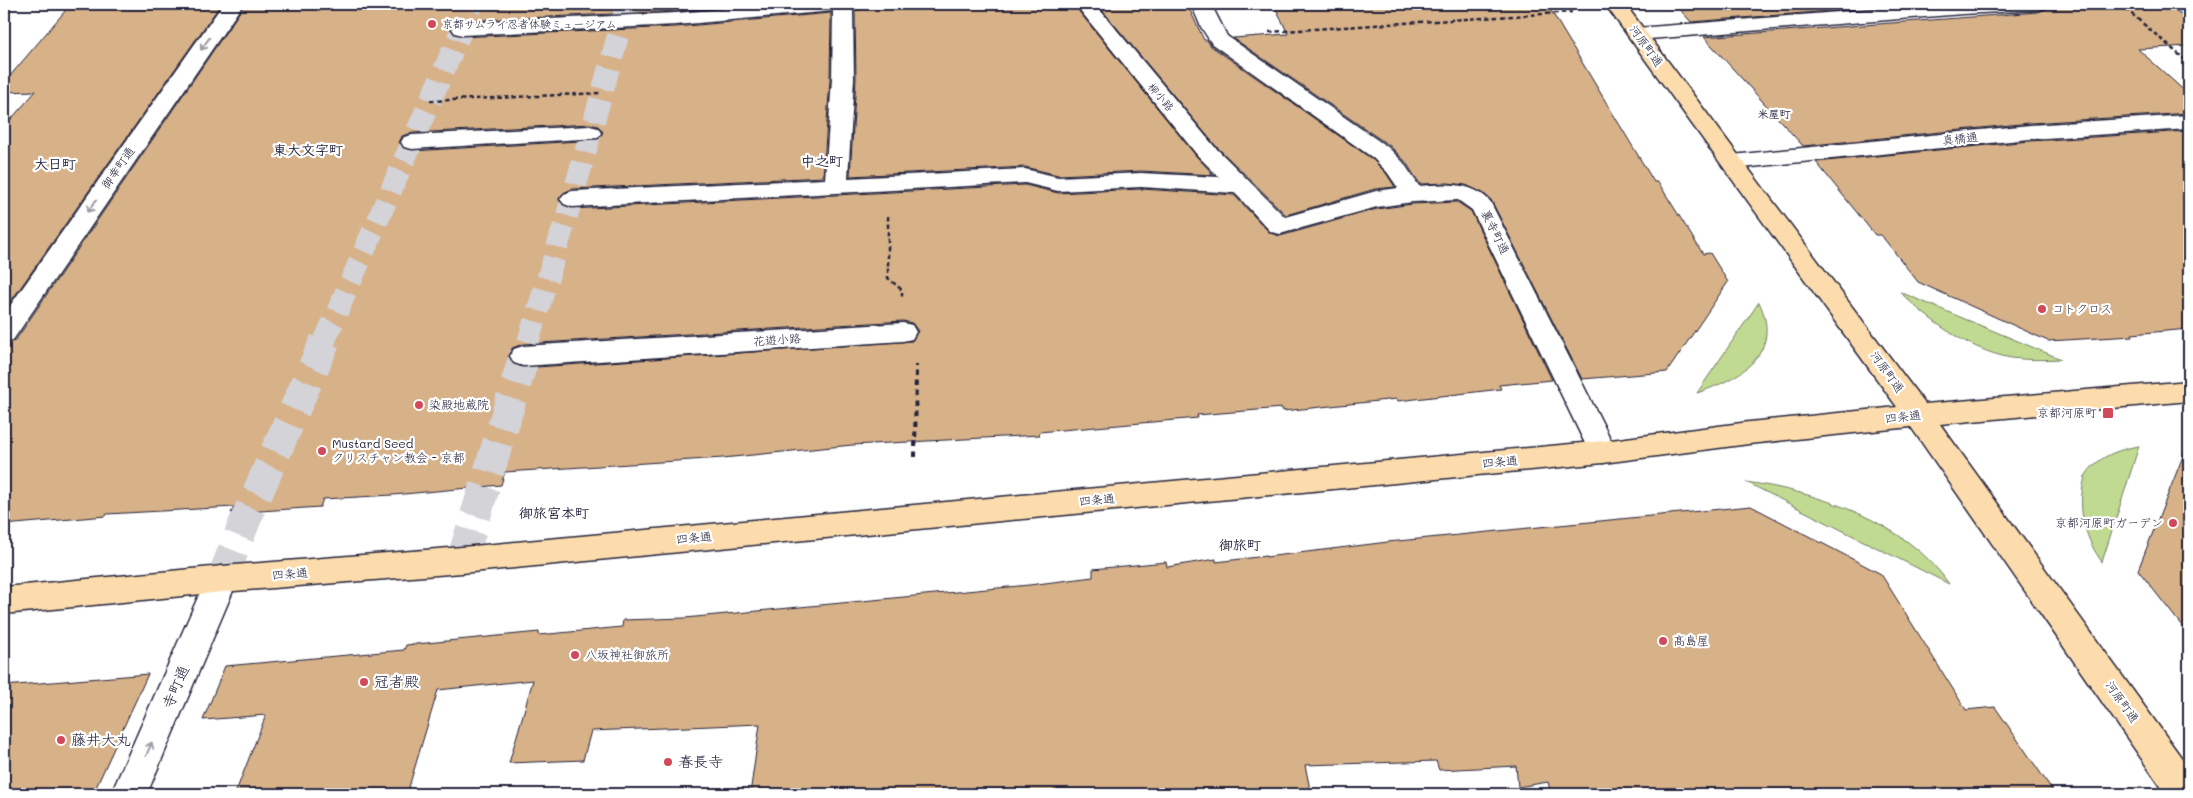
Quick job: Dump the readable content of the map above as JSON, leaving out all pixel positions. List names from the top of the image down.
{
  "streets": {
    "main road": ["河原町通", "四条通"],
    "street": [
      "柳小路",
      "真橋通",
      "御幸町通",
      "裏寺町通",
      "花遊小路",
      "寺町通"
    ]
  },
  "crossings": [
    ["河原町通", "真橋通"],
    ["河原町通", "四条通"],
    ["柳小路", "裏寺町通"],
    ["裏寺町通", "四条通"],
    ["四条通", "寺町通"]
  ],
  "one_way": ["御幸町通", "寺町通"],
  "districts": [
    "米屋町",
    "東大文字町",
    "中之町",
    "大日町",
    "御旅宮本町",
    "御旅町"
  ],
  "places": {
    "other": [
      "京都サムライ忍者体験ミュージアム",
      "コトクロス",
      "染殿地蔵院",
      "Mustard Seed クリスチャン教会 - 京都",
      "京都河原町ガーデン",
      "髙島屋",
      "八坂神社御旅所",
      "冠者殿",
      "藤井大丸",
      "春長寺"
    ],
    "transit": ["京都河原町"]
  }
}
